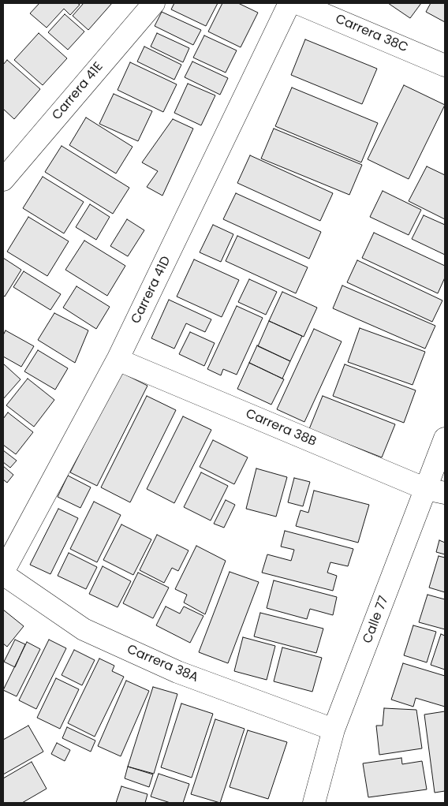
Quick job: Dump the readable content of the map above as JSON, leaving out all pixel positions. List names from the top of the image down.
{
  "streets": {
    "street": [
      "Carrera 38C",
      "Carrera 41E",
      "Carrera 41D",
      "Carrera 38B",
      "Calle 77",
      "Carrera 38A"
    ]
  },
  "crossings": [
    ["Carrera 41D", "Carrera 38B"],
    ["Carrera 41D", "Carrera 38A"],
    ["Carrera 38B", "Calle 77"],
    ["Calle 77", "Carrera 38A"]
  ]
}
